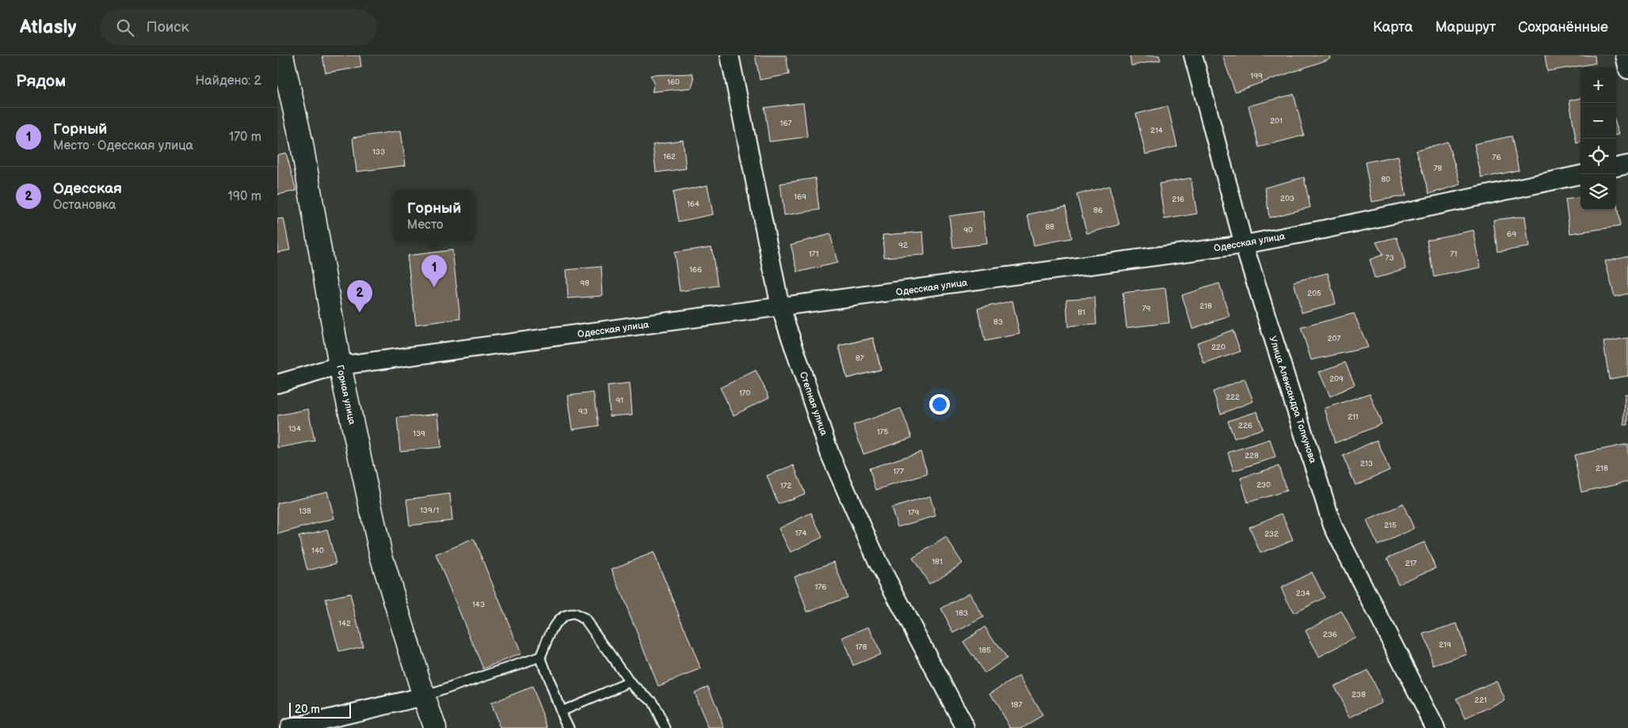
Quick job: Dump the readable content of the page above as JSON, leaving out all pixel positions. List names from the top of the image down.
{
  "streets": {
    "street": [
      "Одесская улица",
      "Горная улица",
      "Улица Александра Толкунова",
      "Степная улица"
    ]
  },
  "crossings": [
    ["Одесская улица", "Горная улица"],
    ["Одесская улица", "Улица Александра Толкунова"],
    ["Одесская улица", "Степная улица"]
  ],
  "house_numbers": [
    "199",
    "160",
    "201",
    "167",
    "214",
    "133",
    "162",
    "76",
    "78",
    "80",
    "169",
    "203",
    "216",
    "164",
    "86",
    "88",
    "90",
    "69",
    "92",
    "171",
    "71",
    "73",
    "166",
    "98",
    "205",
    "218",
    "79",
    "81",
    "83",
    "207",
    "220",
    "87",
    "209",
    "170",
    "222",
    "91",
    "93",
    "211",
    "226",
    "134",
    "175",
    "139",
    "228",
    "213",
    "218",
    "177",
    "230",
    "172",
    "139/1",
    "138",
    "179",
    "215",
    "174",
    "232",
    "140",
    "181",
    "217",
    "176",
    "234",
    "143",
    "183",
    "142",
    "236",
    "219",
    "178",
    "185",
    "238",
    "221",
    "187"
  ],
  "scale_bar": "20 m",
  "page": {
    "header": "Atlasly",
    "search": "Поиск",
    "nav": ["Карта", "Маршрут", "Сохранённые"],
    "heading": ["Рядом", "Найдено: 2"],
    "map_buttons": ["+", "−"],
    "list": [
      {
        "mark": "1",
        "name": "Горный",
        "note": "Место · Одесская улица",
        "value": "170 m"
      },
      {
        "mark": "2",
        "name": "Одесская",
        "note": "Остановка",
        "value": "190 m"
      }
    ],
    "popup": ["Горный", "Место"],
    "pins": ["1", "2"],
    "scale": "20 m"
  }
}
